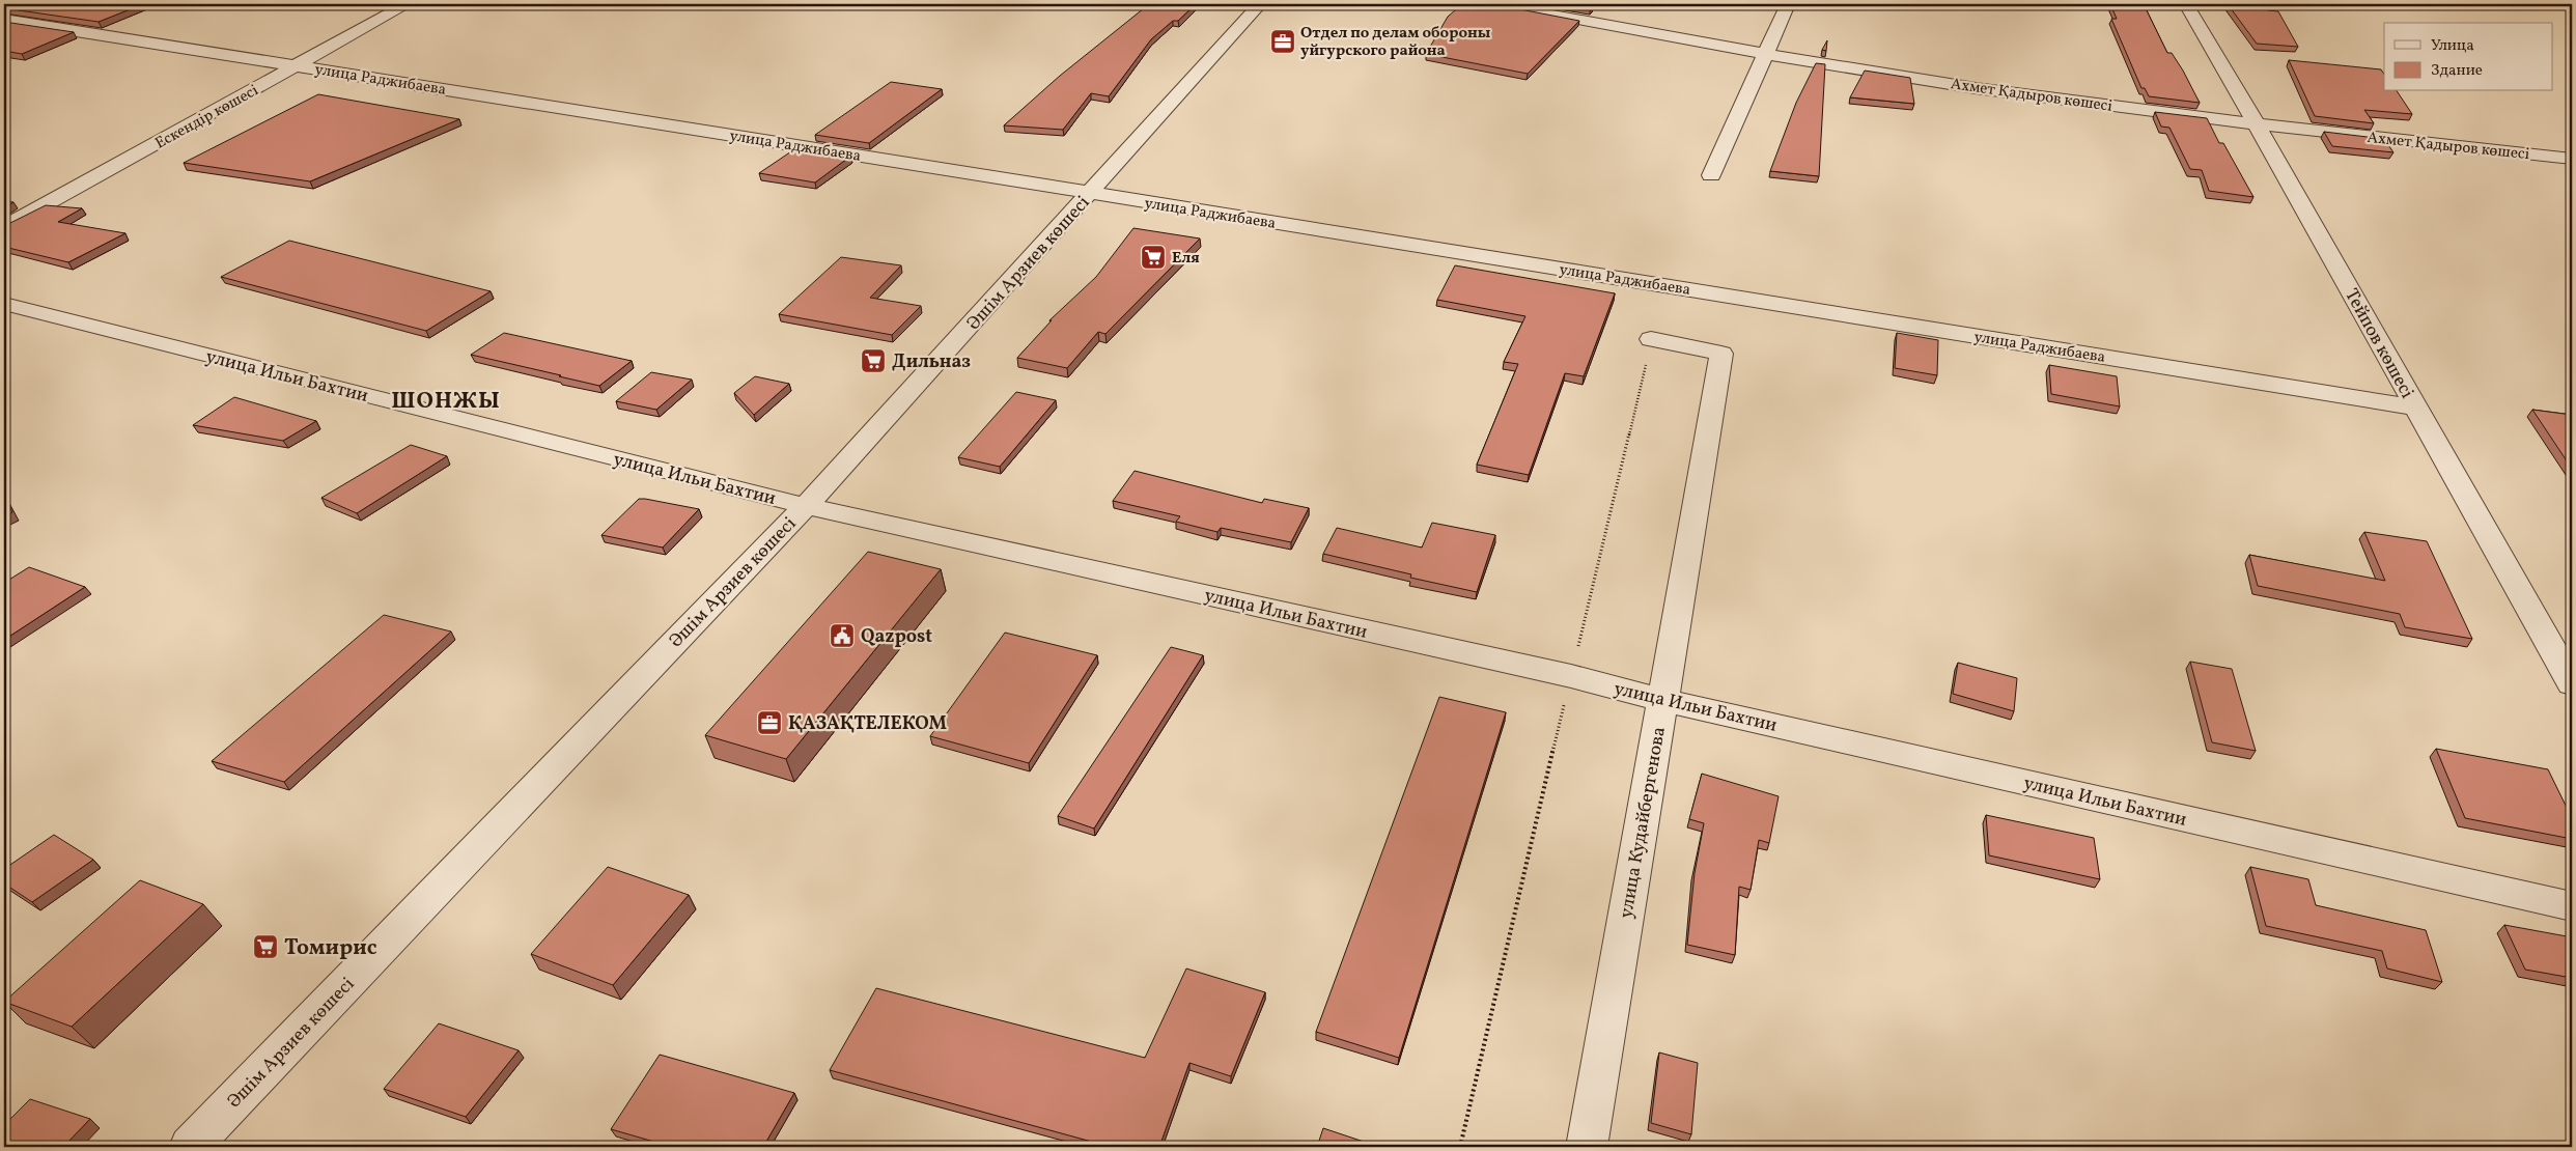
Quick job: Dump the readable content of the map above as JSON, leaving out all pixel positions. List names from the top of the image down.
{
  "streets": {
    "street": [
      "улица Раджибаева",
      "Ахмет Қадыров көшесі",
      "Ескендір көшесі",
      "Әшім Арзиев көшесі",
      "Тейпов көшесі",
      "улица Ильи Бахтии",
      "улица Кудайбергенова"
    ]
  },
  "crossings": [
    ["улица Раджибаева", "Ескендір көшесі"],
    ["улица Раджибаева", "Әшім Арзиев көшесі"],
    ["улица Раджибаева", "Тейпов көшесі"],
    ["Ахмет Қадыров көшесі", "Тейпов көшесі"],
    ["Әшім Арзиев көшесі", "улица Ильи Бахтии"],
    ["улица Ильи Бахтии", "улица Кудайбергенова"]
  ],
  "districts": ["ШОНЖЫ"],
  "places": {
    "office": ["Отдел по делам обороны уйгурского района", "ҚАЗАҚТЕЛЕКОМ"],
    "supermarket": ["Еля", "Дильназ", "Томирис"],
    "public building": ["Qazpost"]
  },
  "legend": ["Улица", "Здание"]
}
